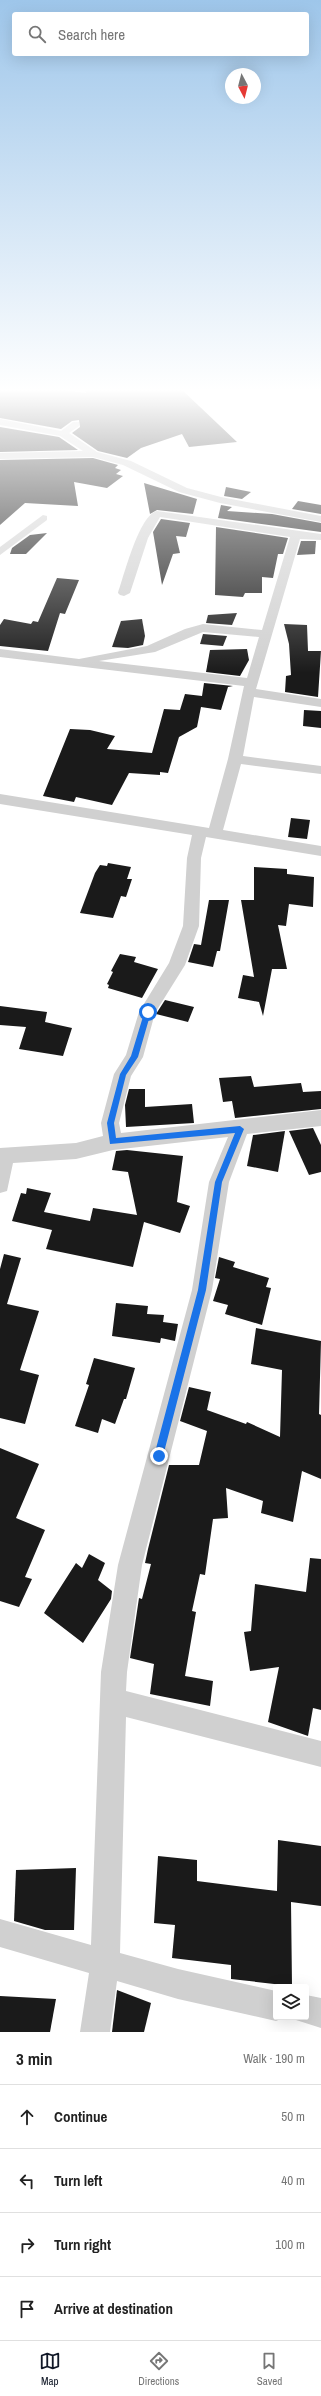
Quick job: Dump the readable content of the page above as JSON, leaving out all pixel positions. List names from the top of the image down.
{
  "north": "bottom",
  "page": {
    "search": "Search here",
    "heading": ["3 min", "Walk · 190 m"],
    "list": [
      ["Continue", "50 m"],
      ["Turn left", "40 m"],
      ["Turn right", "100 m"],
      "Arrive at destination"
    ],
    "nav": ["Map", "Directions", "Saved"]
  }
}
